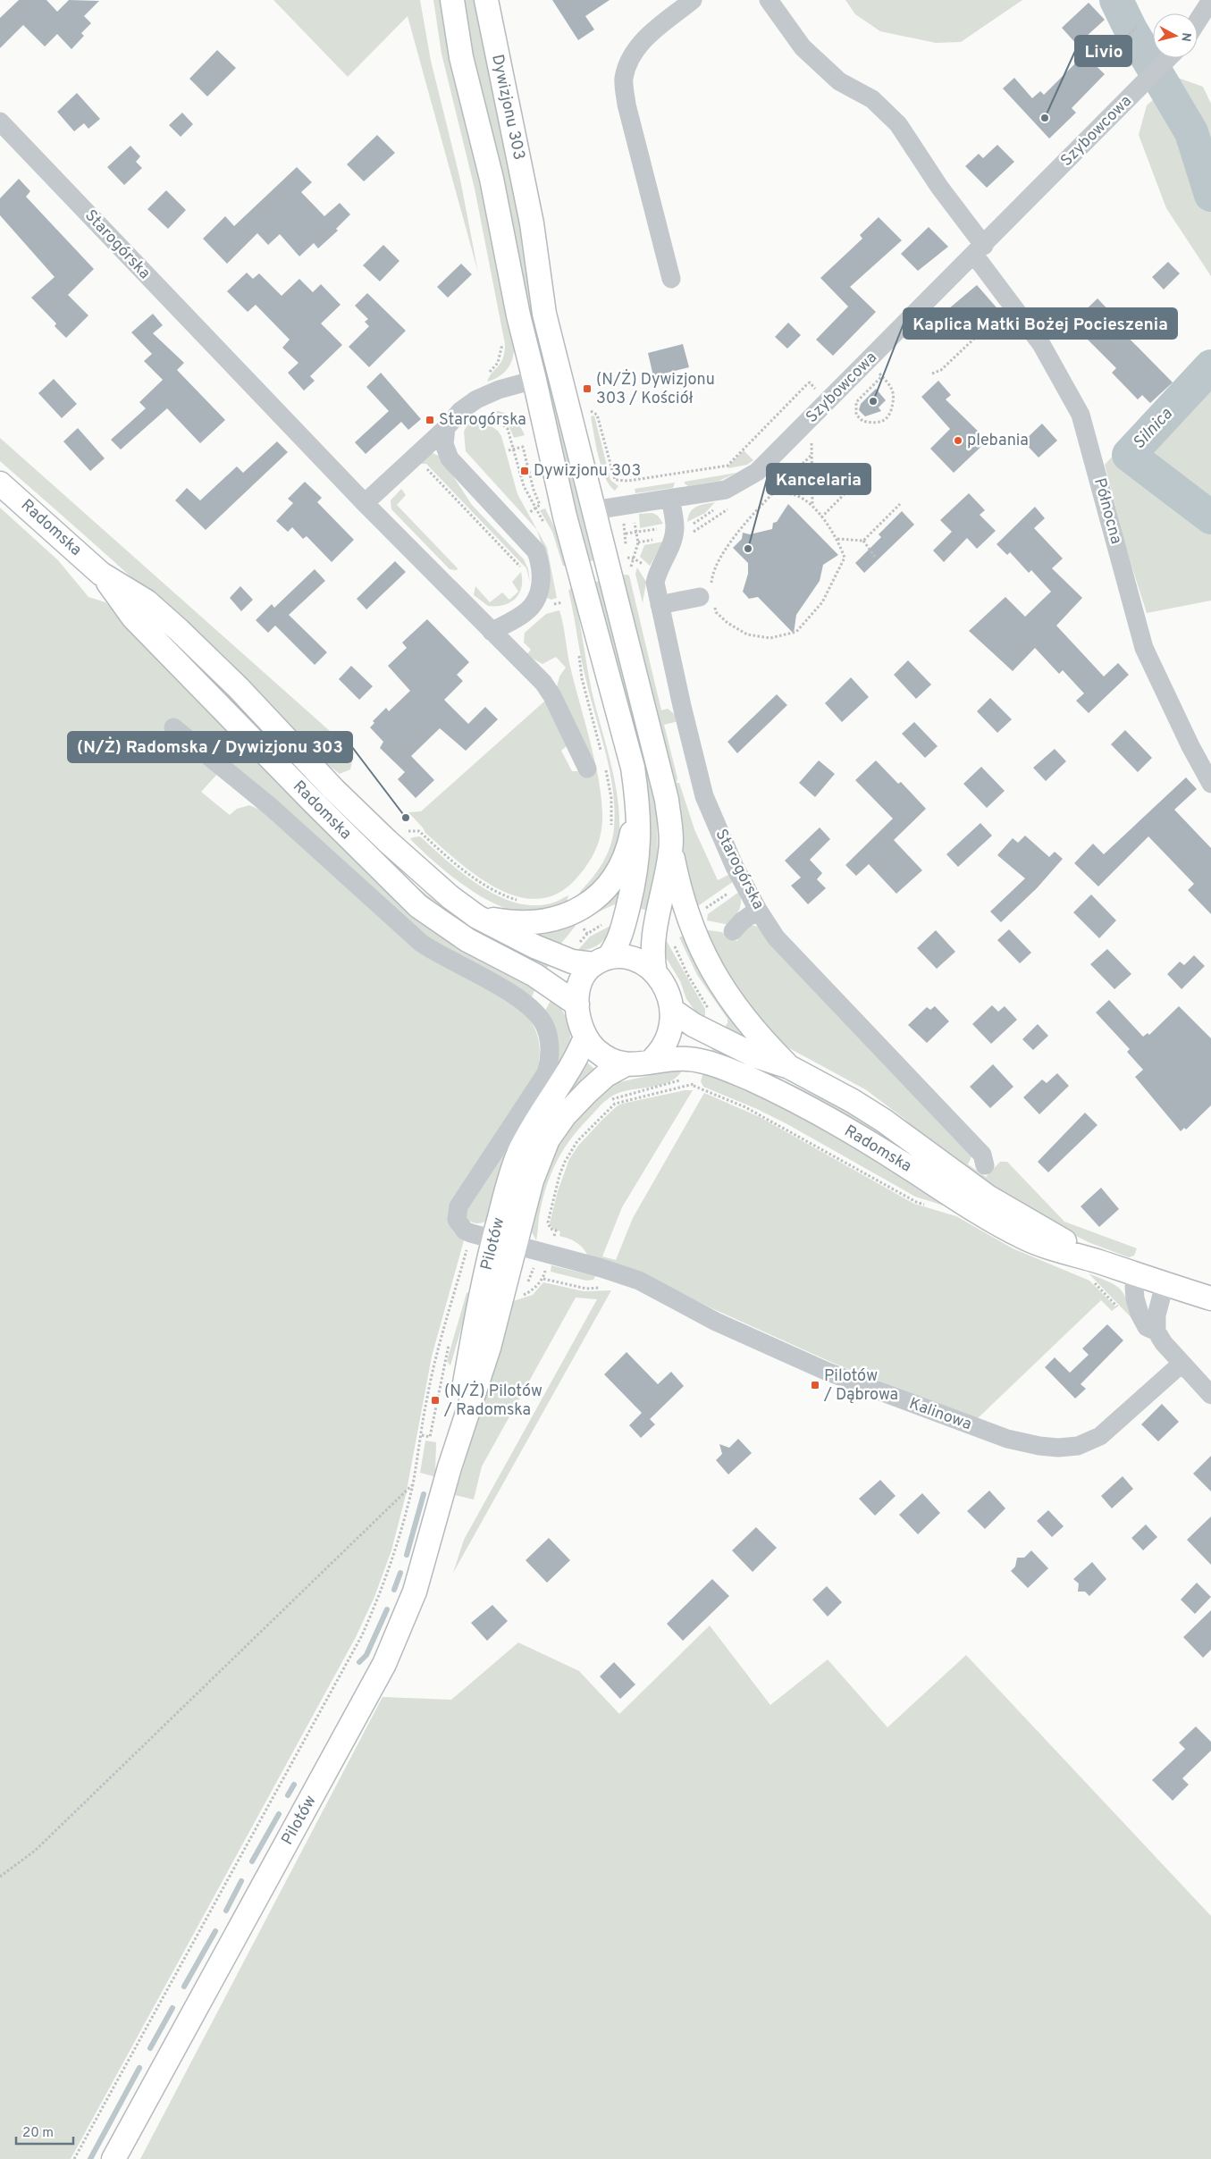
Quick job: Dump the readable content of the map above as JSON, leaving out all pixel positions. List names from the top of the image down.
{
  "streets": {
    "main road": ["Dywizjonu 303", "Radomska", "Pilotów"],
    "street": [
      "Szybowcowa",
      "Starogórska",
      "Północna",
      "Kalinowa"
    ]
  },
  "crossings": [
    ["Dywizjonu 303", "Szybowcowa"],
    ["Dywizjonu 303", "Radomska"],
    ["Dywizjonu 303", "Pilotów"],
    ["Szybowcowa", "Starogórska"],
    ["Szybowcowa", "Północna"],
    ["Radomska", "Pilotów"],
    ["Pilotów", "Kalinowa"]
  ],
  "water": ["Silnica"],
  "places": {
    "other": [
      "Livio",
      "Kaplica Matki Bożej Pocieszenia",
      "plebania",
      "Kancelaria",
      "(N/Ż) Radomska / Dywizjonu 303"
    ],
    "transit": [
      "(N/Ż) Dywizjonu 303 / Kościół",
      "Starogórska",
      "Dywizjonu 303",
      "Pilotów / Dąbrowa",
      "(N/Ż) Pilotów / Radomska"
    ]
  },
  "scale_bar": "20 m",
  "north": "right"
}
